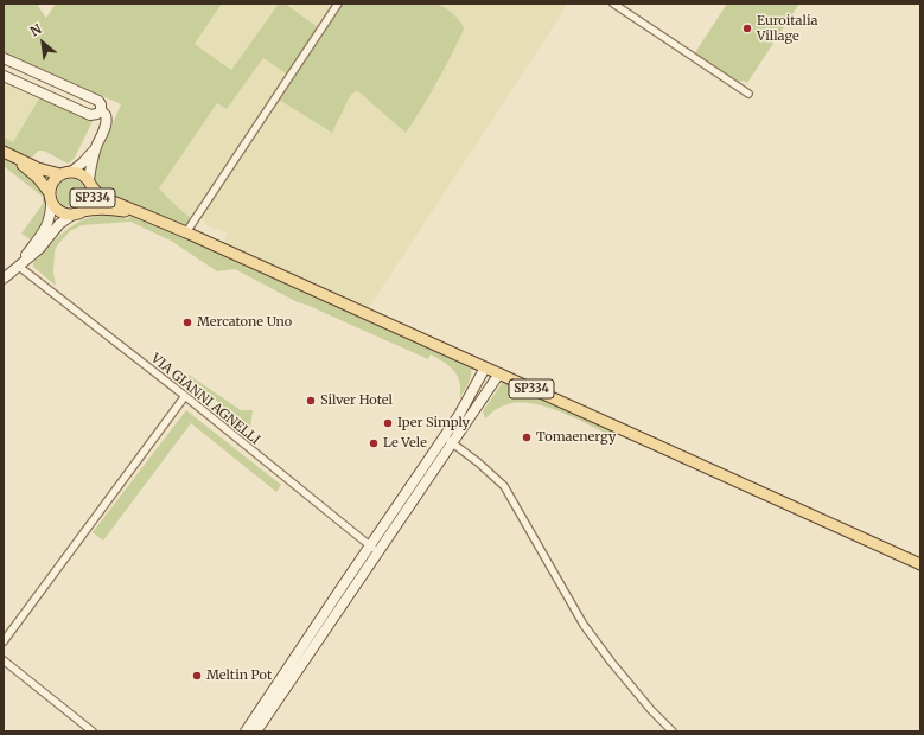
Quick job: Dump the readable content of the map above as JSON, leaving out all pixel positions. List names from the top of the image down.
{
  "streets": {
    "main road": ["SP334"],
    "street": ["VIA GIANNI AGNELLI"]
  },
  "places": [
    "Euroitalia Village",
    "Mercatone Uno",
    "Silver Hotel",
    "Iper Simply",
    "Tomaenergy",
    "Le Vele",
    "Meltin Pot"
  ],
  "north": "top left"
}
